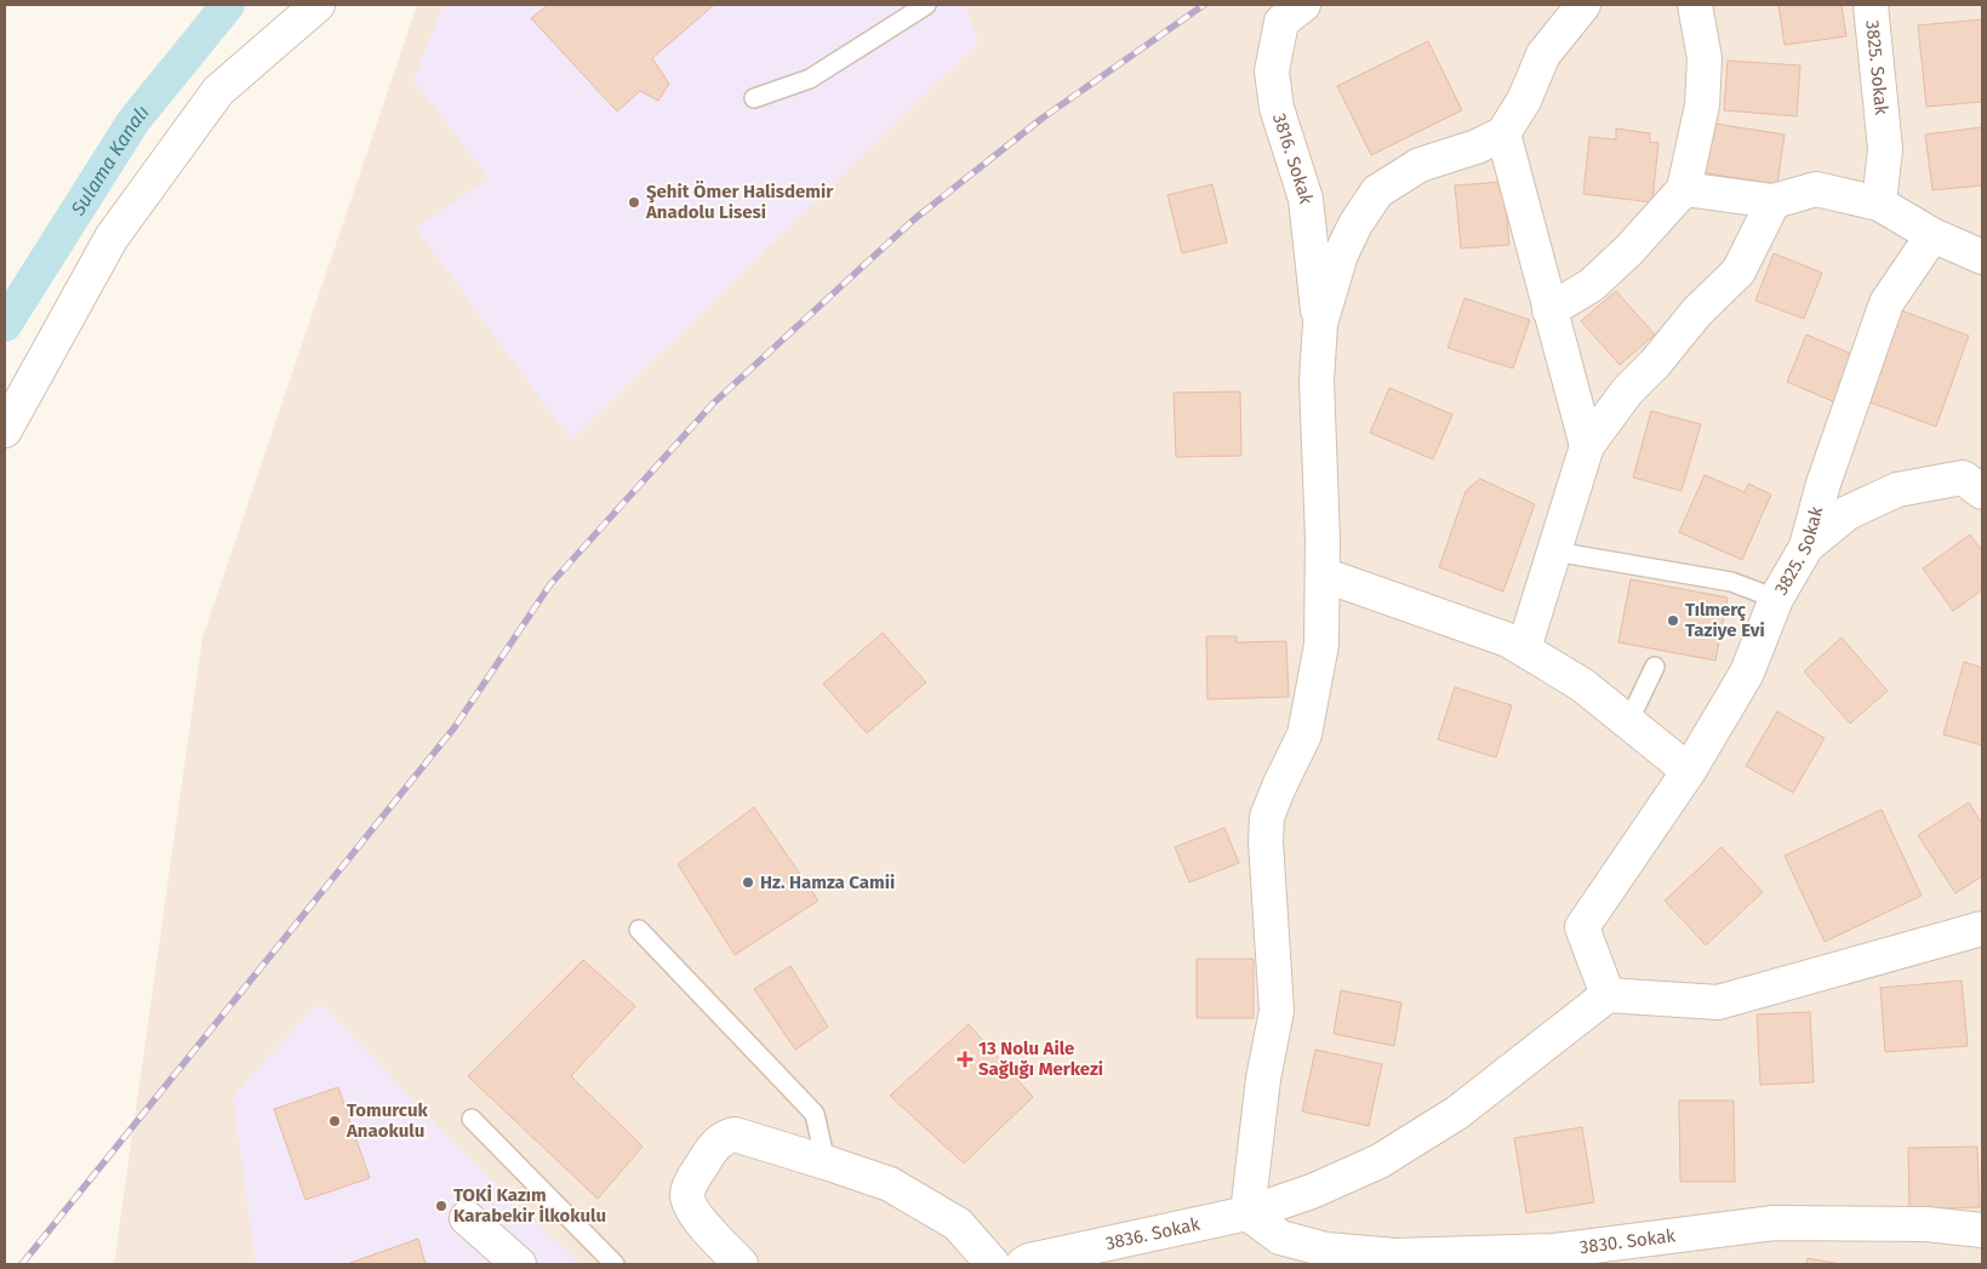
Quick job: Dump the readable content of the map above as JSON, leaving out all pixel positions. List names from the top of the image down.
{
  "streets": {
    "street": [
      "3825. Sokak",
      "3816. Sokak",
      "3836. Sokak",
      "3830. Sokak"
    ]
  },
  "crossings": [
    ["3825. Sokak", "3836. Sokak"],
    ["3836. Sokak", "3830. Sokak"]
  ],
  "water": ["Sulama Kanalı"],
  "places": {
    "other": [
      "Şehit Ömer Halisdemir Anadolu Lisesi",
      "Tılmerç Taziye Evi",
      "Hz. Hamza Camii",
      "Tomurcuk Anaokulu",
      "TOKİ Kazım Karabekir İlkokulu"
    ],
    "health": ["13 Nolu Aile Sağlığı Merkezi"]
  }
}
